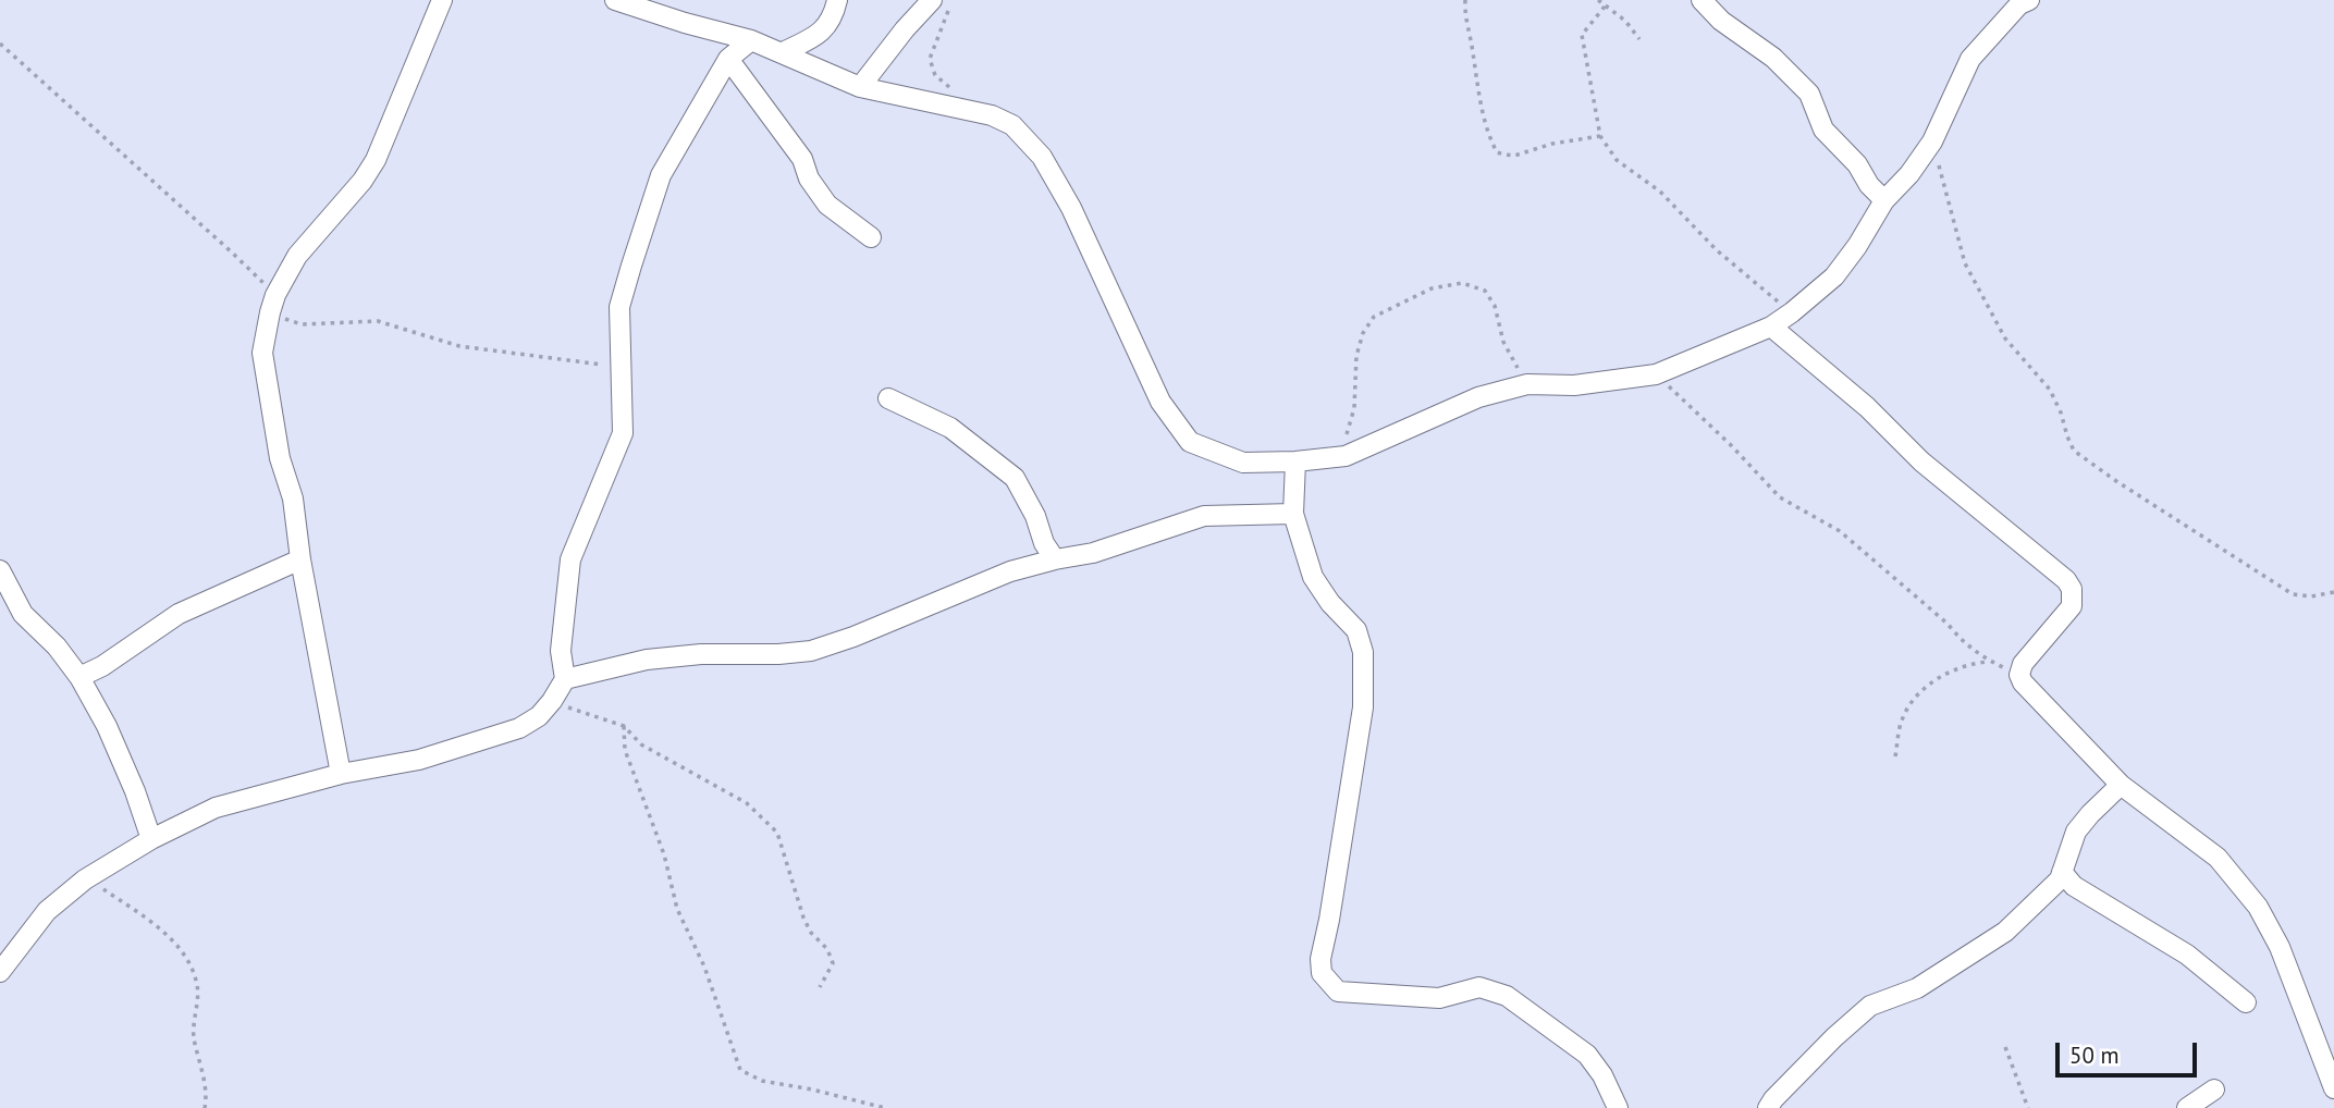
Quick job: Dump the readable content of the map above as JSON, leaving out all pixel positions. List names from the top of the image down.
{
  "scale_bar": "50 m"
}
